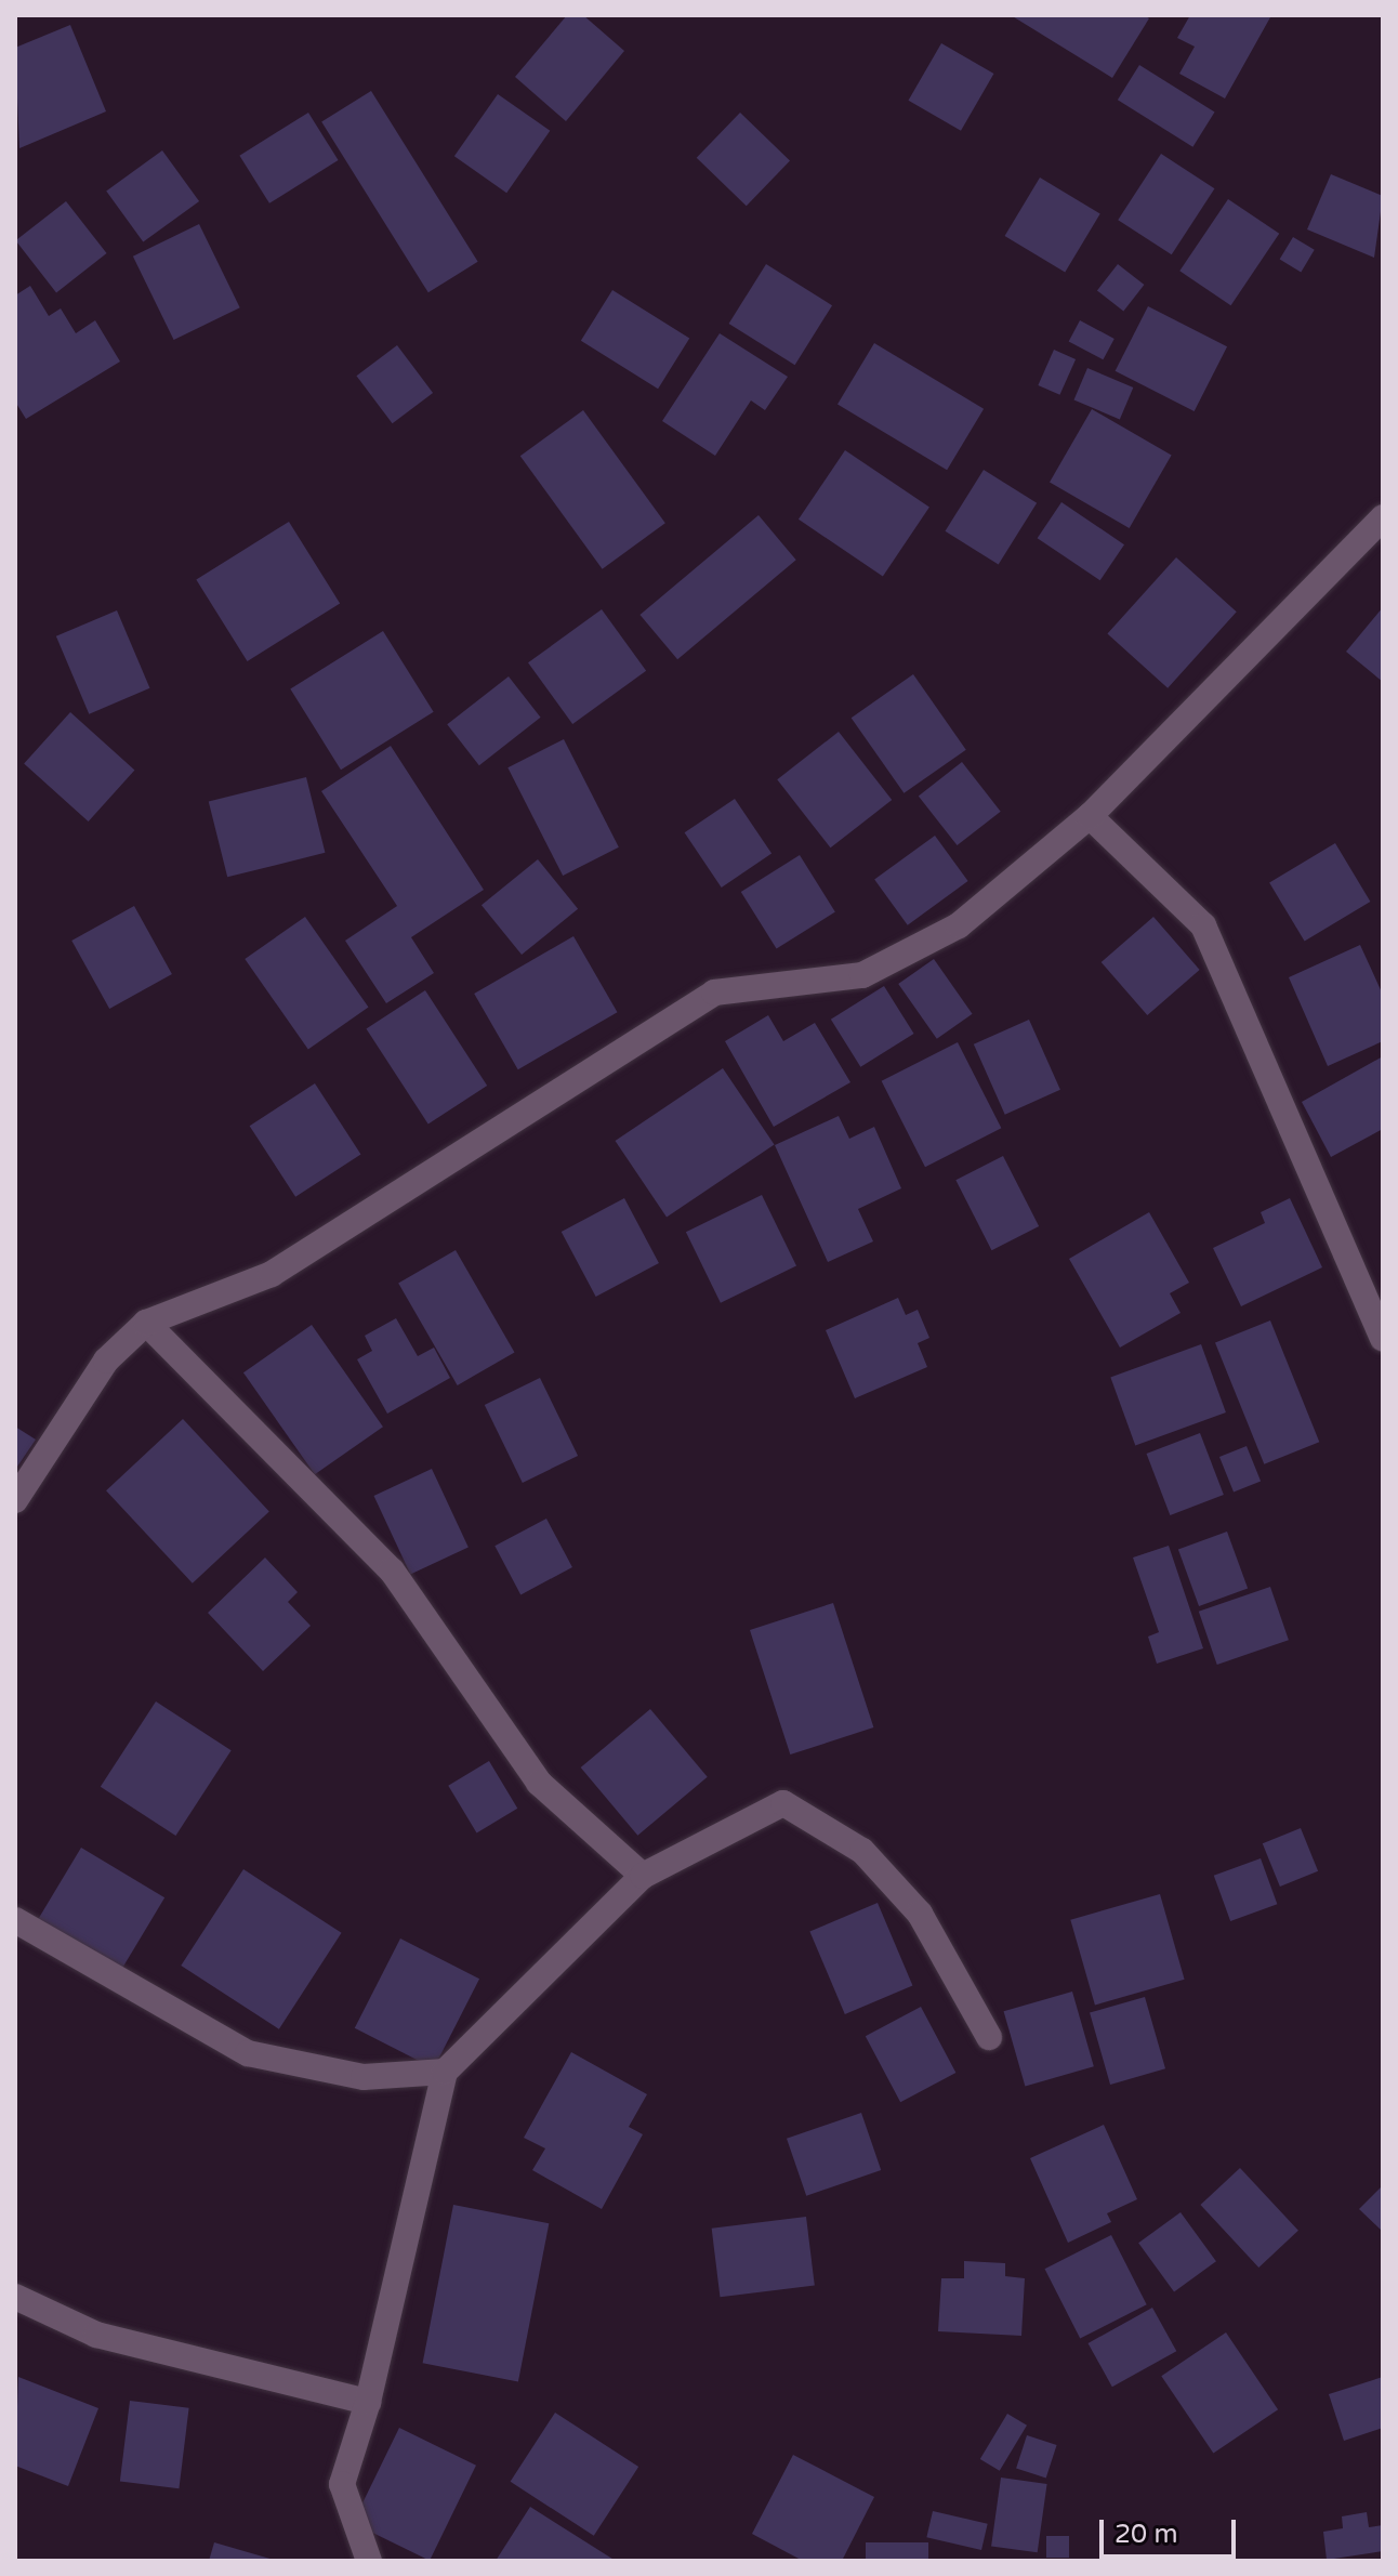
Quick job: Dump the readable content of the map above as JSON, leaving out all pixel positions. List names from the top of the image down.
{
  "scale_bar": "20 m"
}
